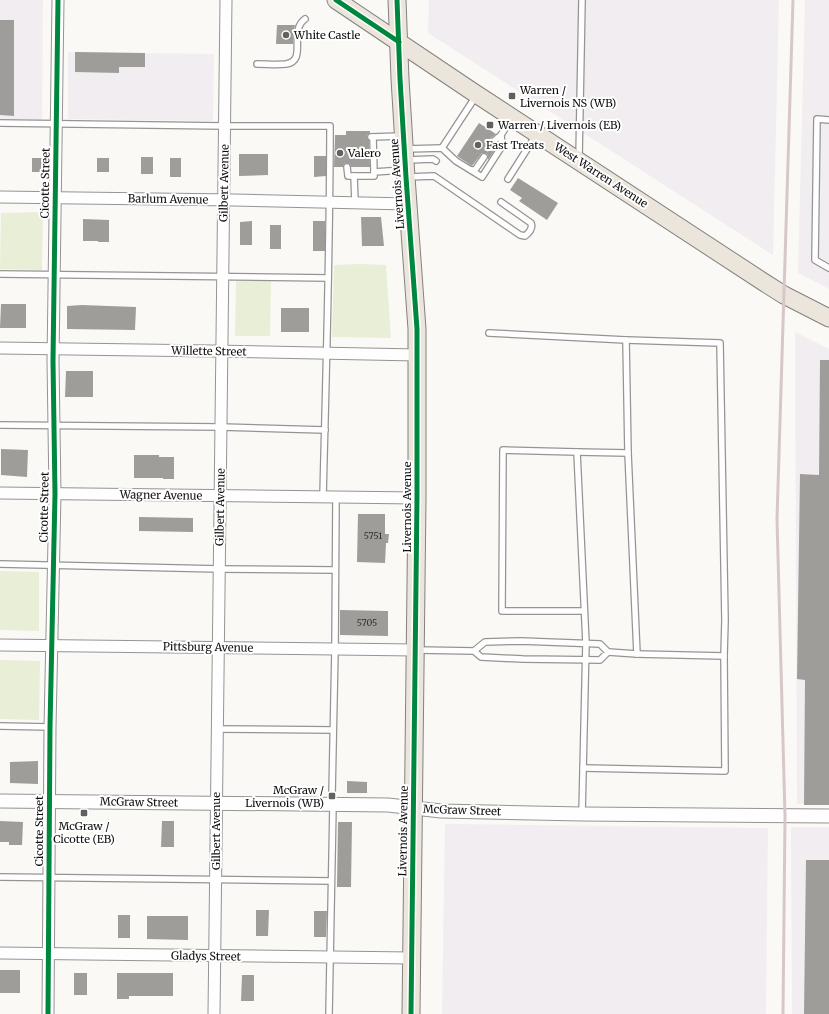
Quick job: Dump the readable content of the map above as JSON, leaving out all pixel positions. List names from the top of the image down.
{
  "streets": {
    "main road": ["West Warren Avenue", "Livernois Avenue"],
    "street": [
      "Cicotte Street",
      "Gilbert Avenue",
      "Barlum Avenue",
      "Willette Street",
      "Wagner Avenue",
      "Pittsburg Avenue",
      "McGraw Street",
      "Gladys Street"
    ]
  },
  "crossings": [
    ["West Warren Avenue", "Livernois Avenue"],
    ["Cicotte Street", "Barlum Avenue"],
    ["Cicotte Street", "Willette Street"],
    ["Cicotte Street", "Wagner Avenue"],
    ["Cicotte Street", "Pittsburg Avenue"],
    ["Cicotte Street", "McGraw Street"],
    ["Cicotte Street", "Gladys Street"],
    ["Gilbert Avenue", "Barlum Avenue"],
    ["Gilbert Avenue", "Willette Street"],
    ["Gilbert Avenue", "Wagner Avenue"],
    ["Gilbert Avenue", "Pittsburg Avenue"],
    ["Gilbert Avenue", "McGraw Street"],
    ["Gilbert Avenue", "Gladys Street"],
    ["Livernois Avenue", "Barlum Avenue"],
    ["Livernois Avenue", "Willette Street"],
    ["Livernois Avenue", "Wagner Avenue"],
    ["Livernois Avenue", "Pittsburg Avenue"],
    ["Livernois Avenue", "McGraw Street"],
    ["Livernois Avenue", "Gladys Street"]
  ],
  "places": {
    "other": ["White Castle", "Fast Treats", "Valero"],
    "transit": [
      "Warren / Livernois NS (WB)",
      "Warren / Livernois (EB)",
      "McGraw / Livernois (WB)",
      "McGraw / Cicotte (EB)"
    ]
  },
  "house_numbers": ["5751", "5705"]
}
